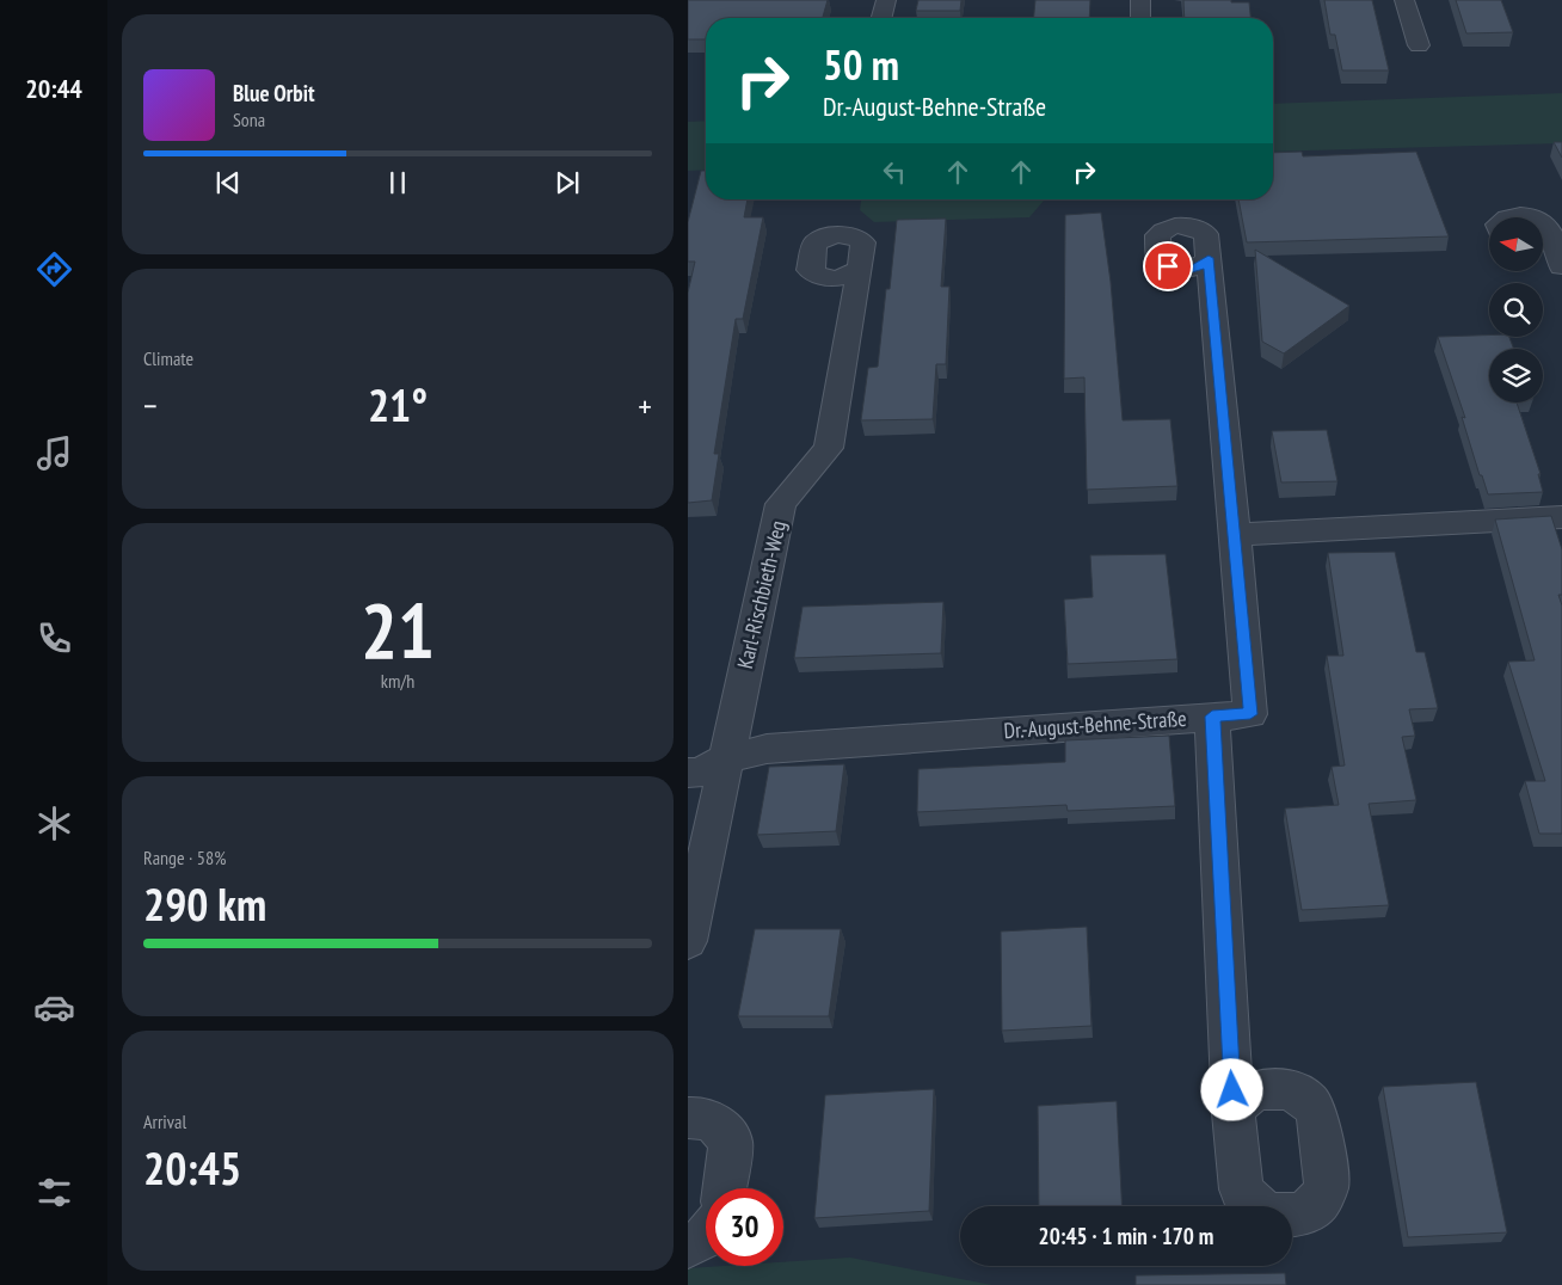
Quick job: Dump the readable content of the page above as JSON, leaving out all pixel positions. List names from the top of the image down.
{
  "streets": {
    "street": ["Karl-Rischbieth-Weg", "Dr.-August-Behne-Straße"]
  },
  "crossings": [
    ["Karl-Rischbieth-Weg", "Dr.-August-Behne-Straße"]
  ],
  "north": "left",
  "page": {
    "tabs": "20:44",
    "turn": ["50 m", "Dr.-August-Behne-Straße"],
    "song": ["Blue Orbit", "Sona"],
    "tile": [
      "Climate",
      ["21", "km/h"],
      ["Range · 58%", "290 km"],
      ["Arrival", "20:45"]
    ],
    "heat": ["−", "21°", "+"],
    "limit": "30",
    "trip": "20:45 · 1 min · 170 m"
  }
}
